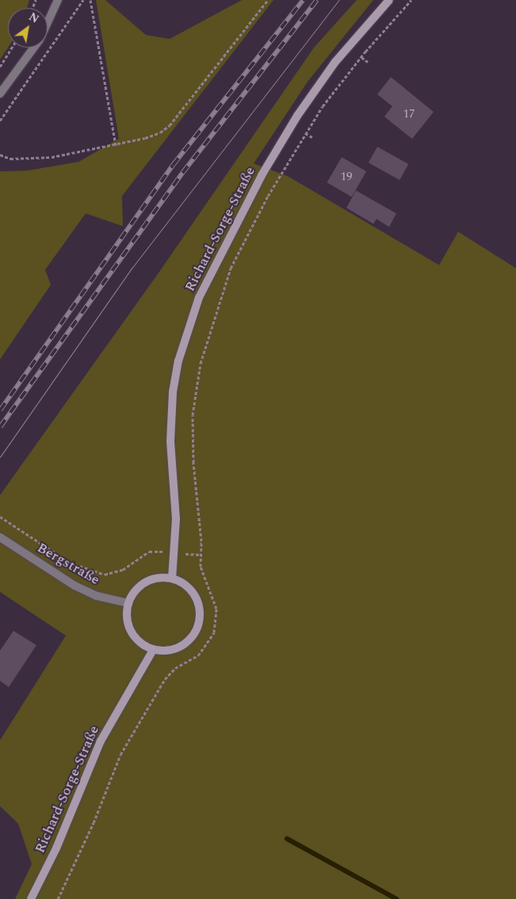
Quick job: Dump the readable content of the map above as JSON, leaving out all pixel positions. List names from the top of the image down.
{
  "streets": {
    "main road": ["Richard-Sorge-Straße"],
    "street": ["Bergstraße"]
  },
  "crossings": [
    ["Richard-Sorge-Straße", "Bergstraße"]
  ],
  "house_numbers": ["17", "19"],
  "north": "top right"
}
